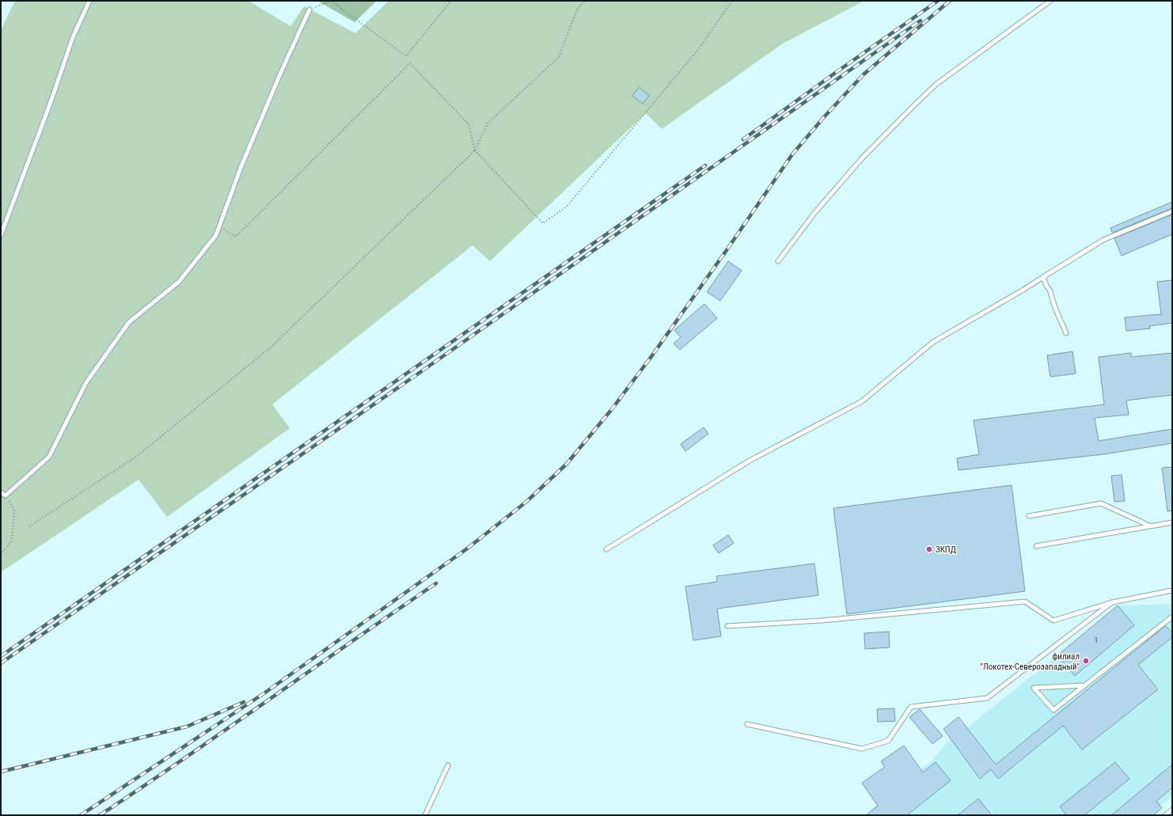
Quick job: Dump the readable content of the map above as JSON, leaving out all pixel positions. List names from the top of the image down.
{
  "places": ["ЗКПД", "филиал \"Локотех-Северозападный\""],
  "house_numbers": ["1"]
}
